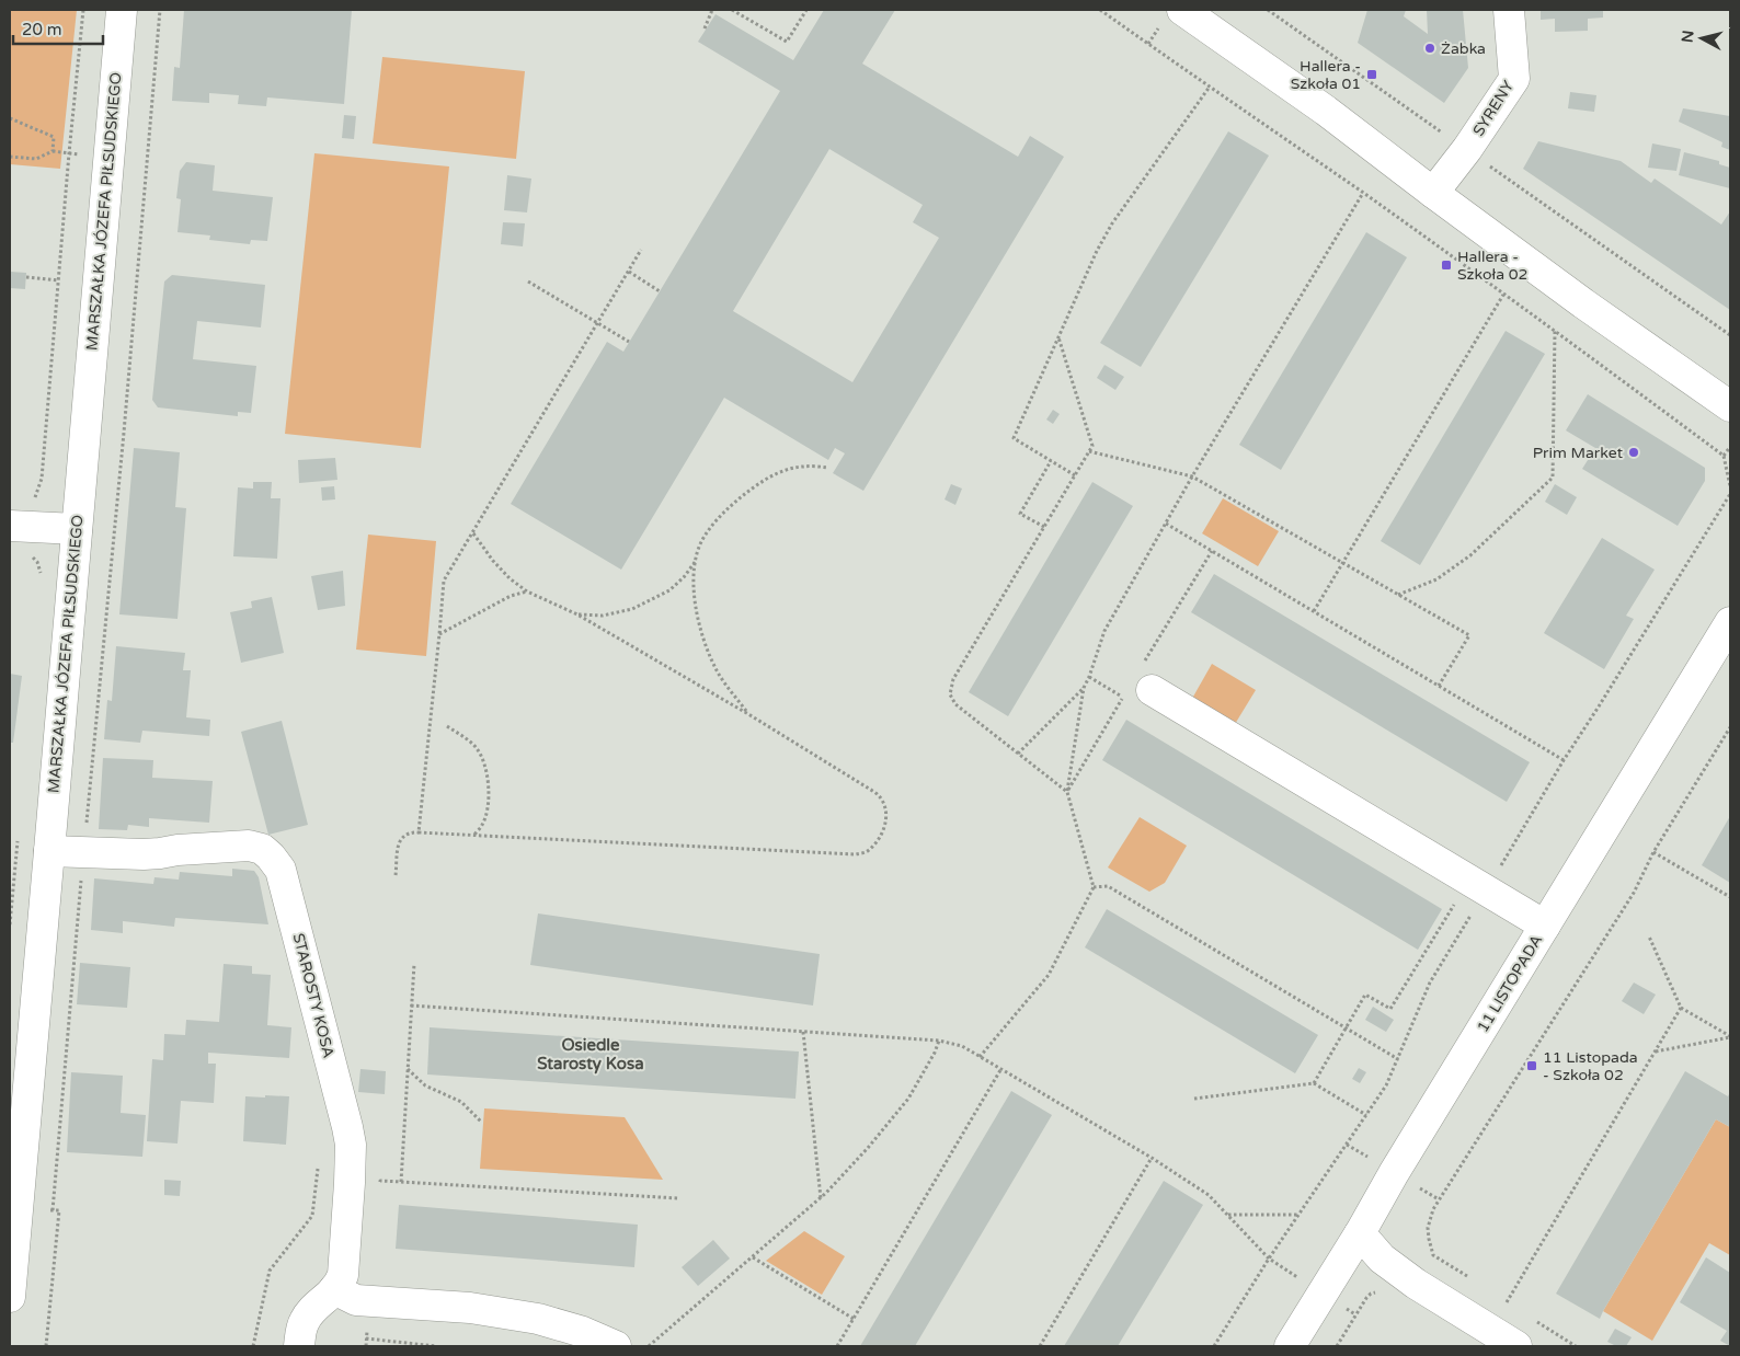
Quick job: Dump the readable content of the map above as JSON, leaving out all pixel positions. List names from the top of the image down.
{
  "streets": {
    "street": [
      "SYRENY",
      "MARSZAŁKA JÓZEFA PIŁSUDSKIEGO",
      "11 LISTOPADA",
      "STAROSTY KOSA"
    ]
  },
  "crossings": [
    ["MARSZAŁKA JÓZEFA PIŁSUDSKIEGO", "STAROSTY KOSA"]
  ],
  "districts": ["Osiedle Starosty Kosa"],
  "places": {
    "other": ["Żabka", "Prim Market"],
    "transit": ["Hallera - Szkoła 01", "Hallera - Szkoła 02", "11 Listopada - Szkoła 02"]
  },
  "scale_bar": "20 m",
  "north": "left"
}
